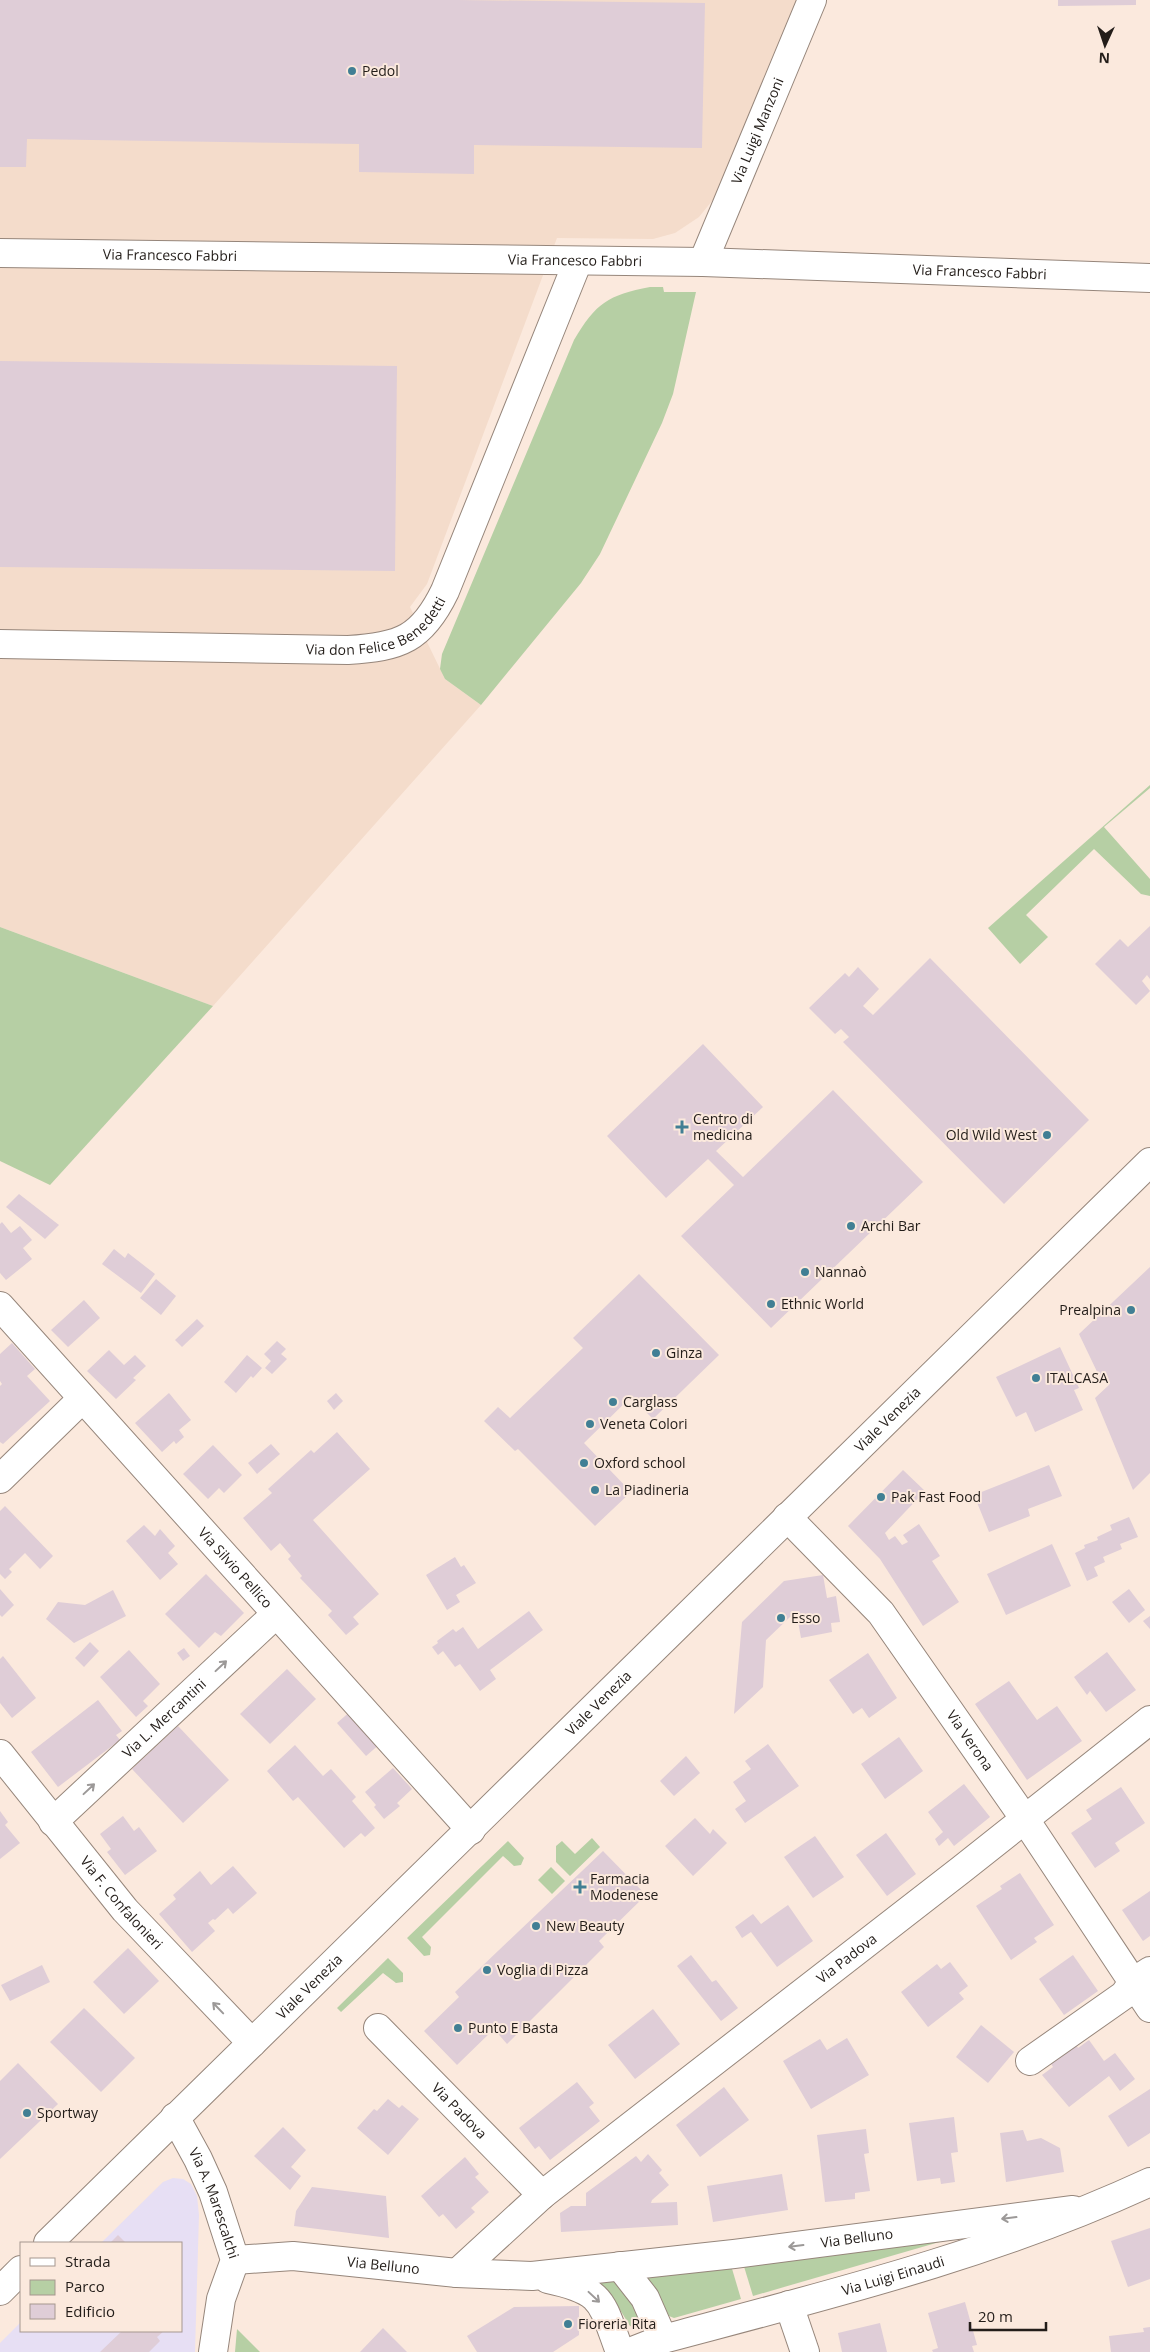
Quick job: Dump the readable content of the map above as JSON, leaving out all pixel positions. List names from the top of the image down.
{
  "streets": {
    "street": [
      "Via Luigi Manzoni",
      "Via Francesco Fabbri",
      "Via don Felice Benedetti",
      "Viale Venezia",
      "Via Silvio Pellico",
      "Via L. Mercantini",
      "Via Verona",
      "Via F. Confalonieri",
      "Via Padova",
      "Via A. Marescalchi",
      "Via Belluno",
      "Via Luigi Einaudi"
    ]
  },
  "crossings": [
    ["Via Luigi Manzoni", "Via Francesco Fabbri"],
    ["Via Francesco Fabbri", "Via don Felice Benedetti"],
    ["Viale Venezia", "Via Silvio Pellico"],
    ["Viale Venezia", "Via Verona"],
    ["Viale Venezia", "Via F. Confalonieri"],
    ["Viale Venezia", "Via A. Marescalchi"],
    ["Via Silvio Pellico", "Via L. Mercantini"],
    ["Via L. Mercantini", "Via F. Confalonieri"],
    ["Via Verona", "Via Padova"],
    ["Via Padova", "Via Belluno"],
    ["Via A. Marescalchi", "Via Belluno"],
    ["Via Belluno", "Via Luigi Einaudi"]
  ],
  "one_way": ["Via L. Mercantini", "Via F. Confalonieri"],
  "places": {
    "other": [
      "Pedol",
      "Old Wild West",
      "Archi Bar",
      "Nannaò",
      "Ethnic World",
      "Prealpina",
      "Ginza",
      "ITALCASA",
      "Carglass",
      "Veneta Colori",
      "Oxford school",
      "La Piadineria",
      "Pak Fast Food",
      "Esso",
      "New Beauty",
      "Voglia di Pizza",
      "Punto E Basta",
      "Sportway",
      "Fioreria Rita"
    ],
    "health": ["Centro di medicina", "Farmacia Modenese"]
  },
  "legend": ["Strada", "Parco", "Edificio"],
  "scale_bar": "20 m",
  "north": "bottom"
}
